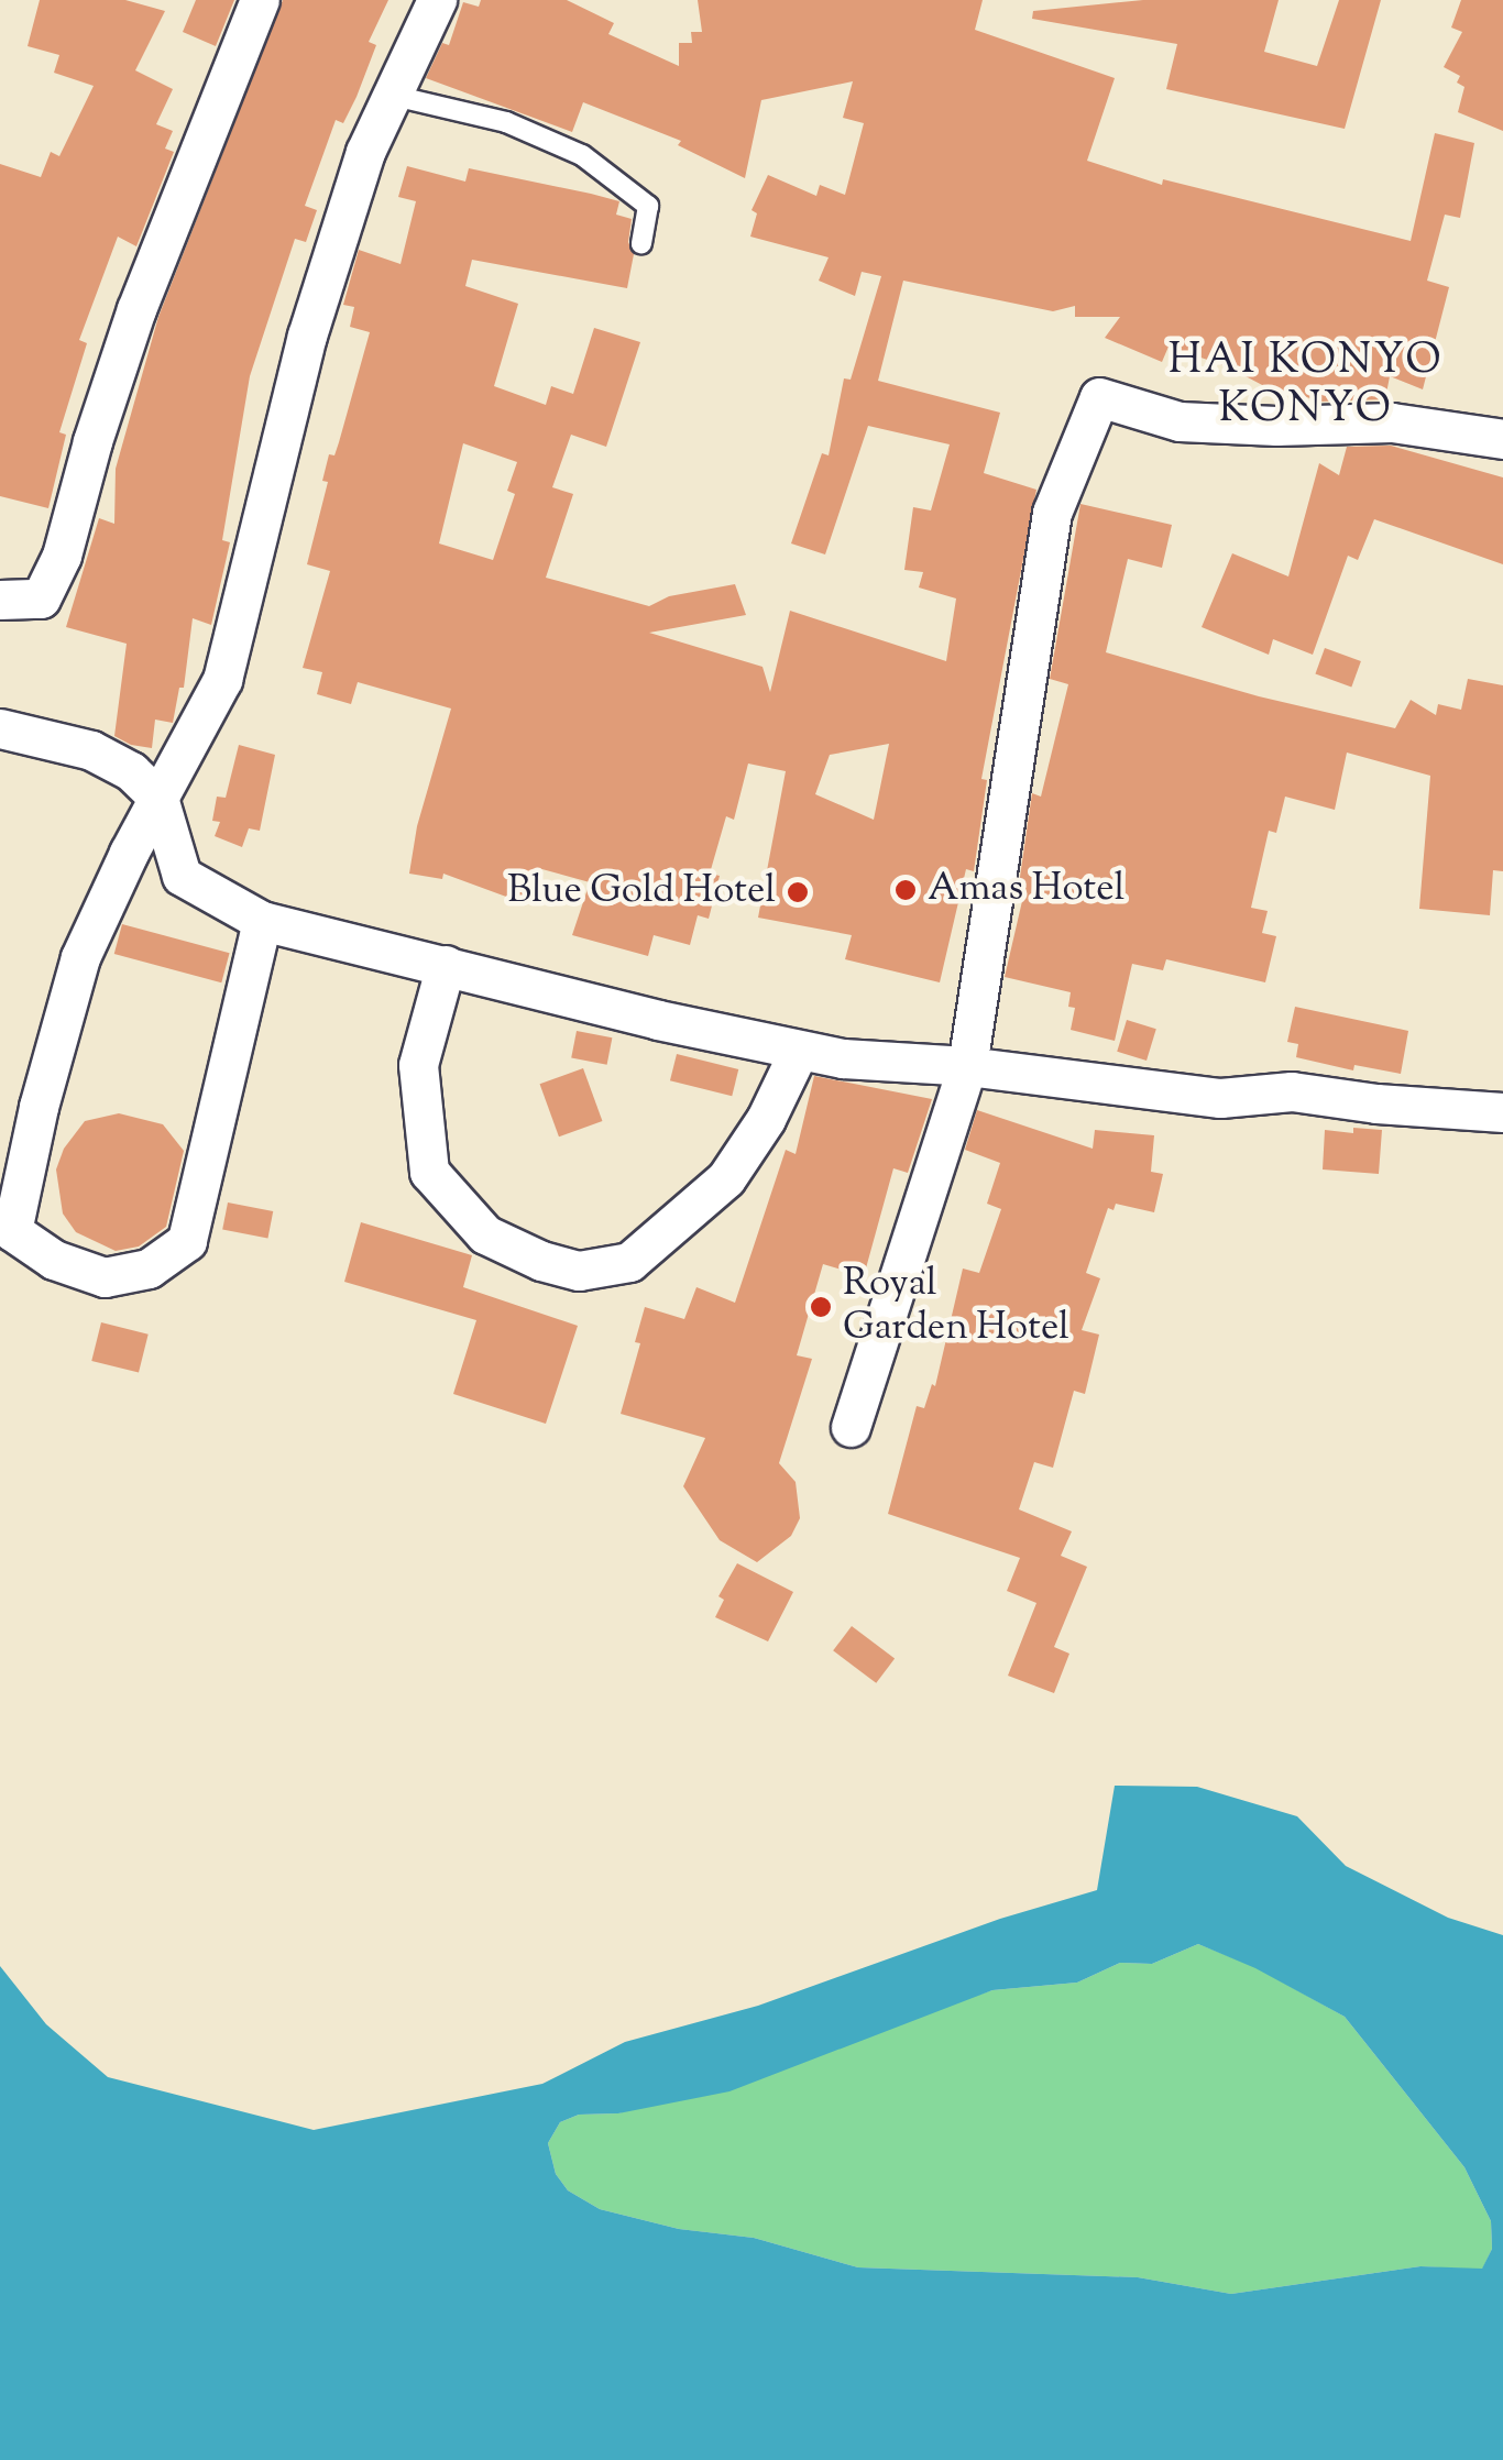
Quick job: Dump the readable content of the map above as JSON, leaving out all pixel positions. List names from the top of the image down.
{
  "districts": ["HAI KONYO KONYO"],
  "places": ["Amas Hotel", "Blue Gold Hotel", "Royal Garden Hotel"]
}
